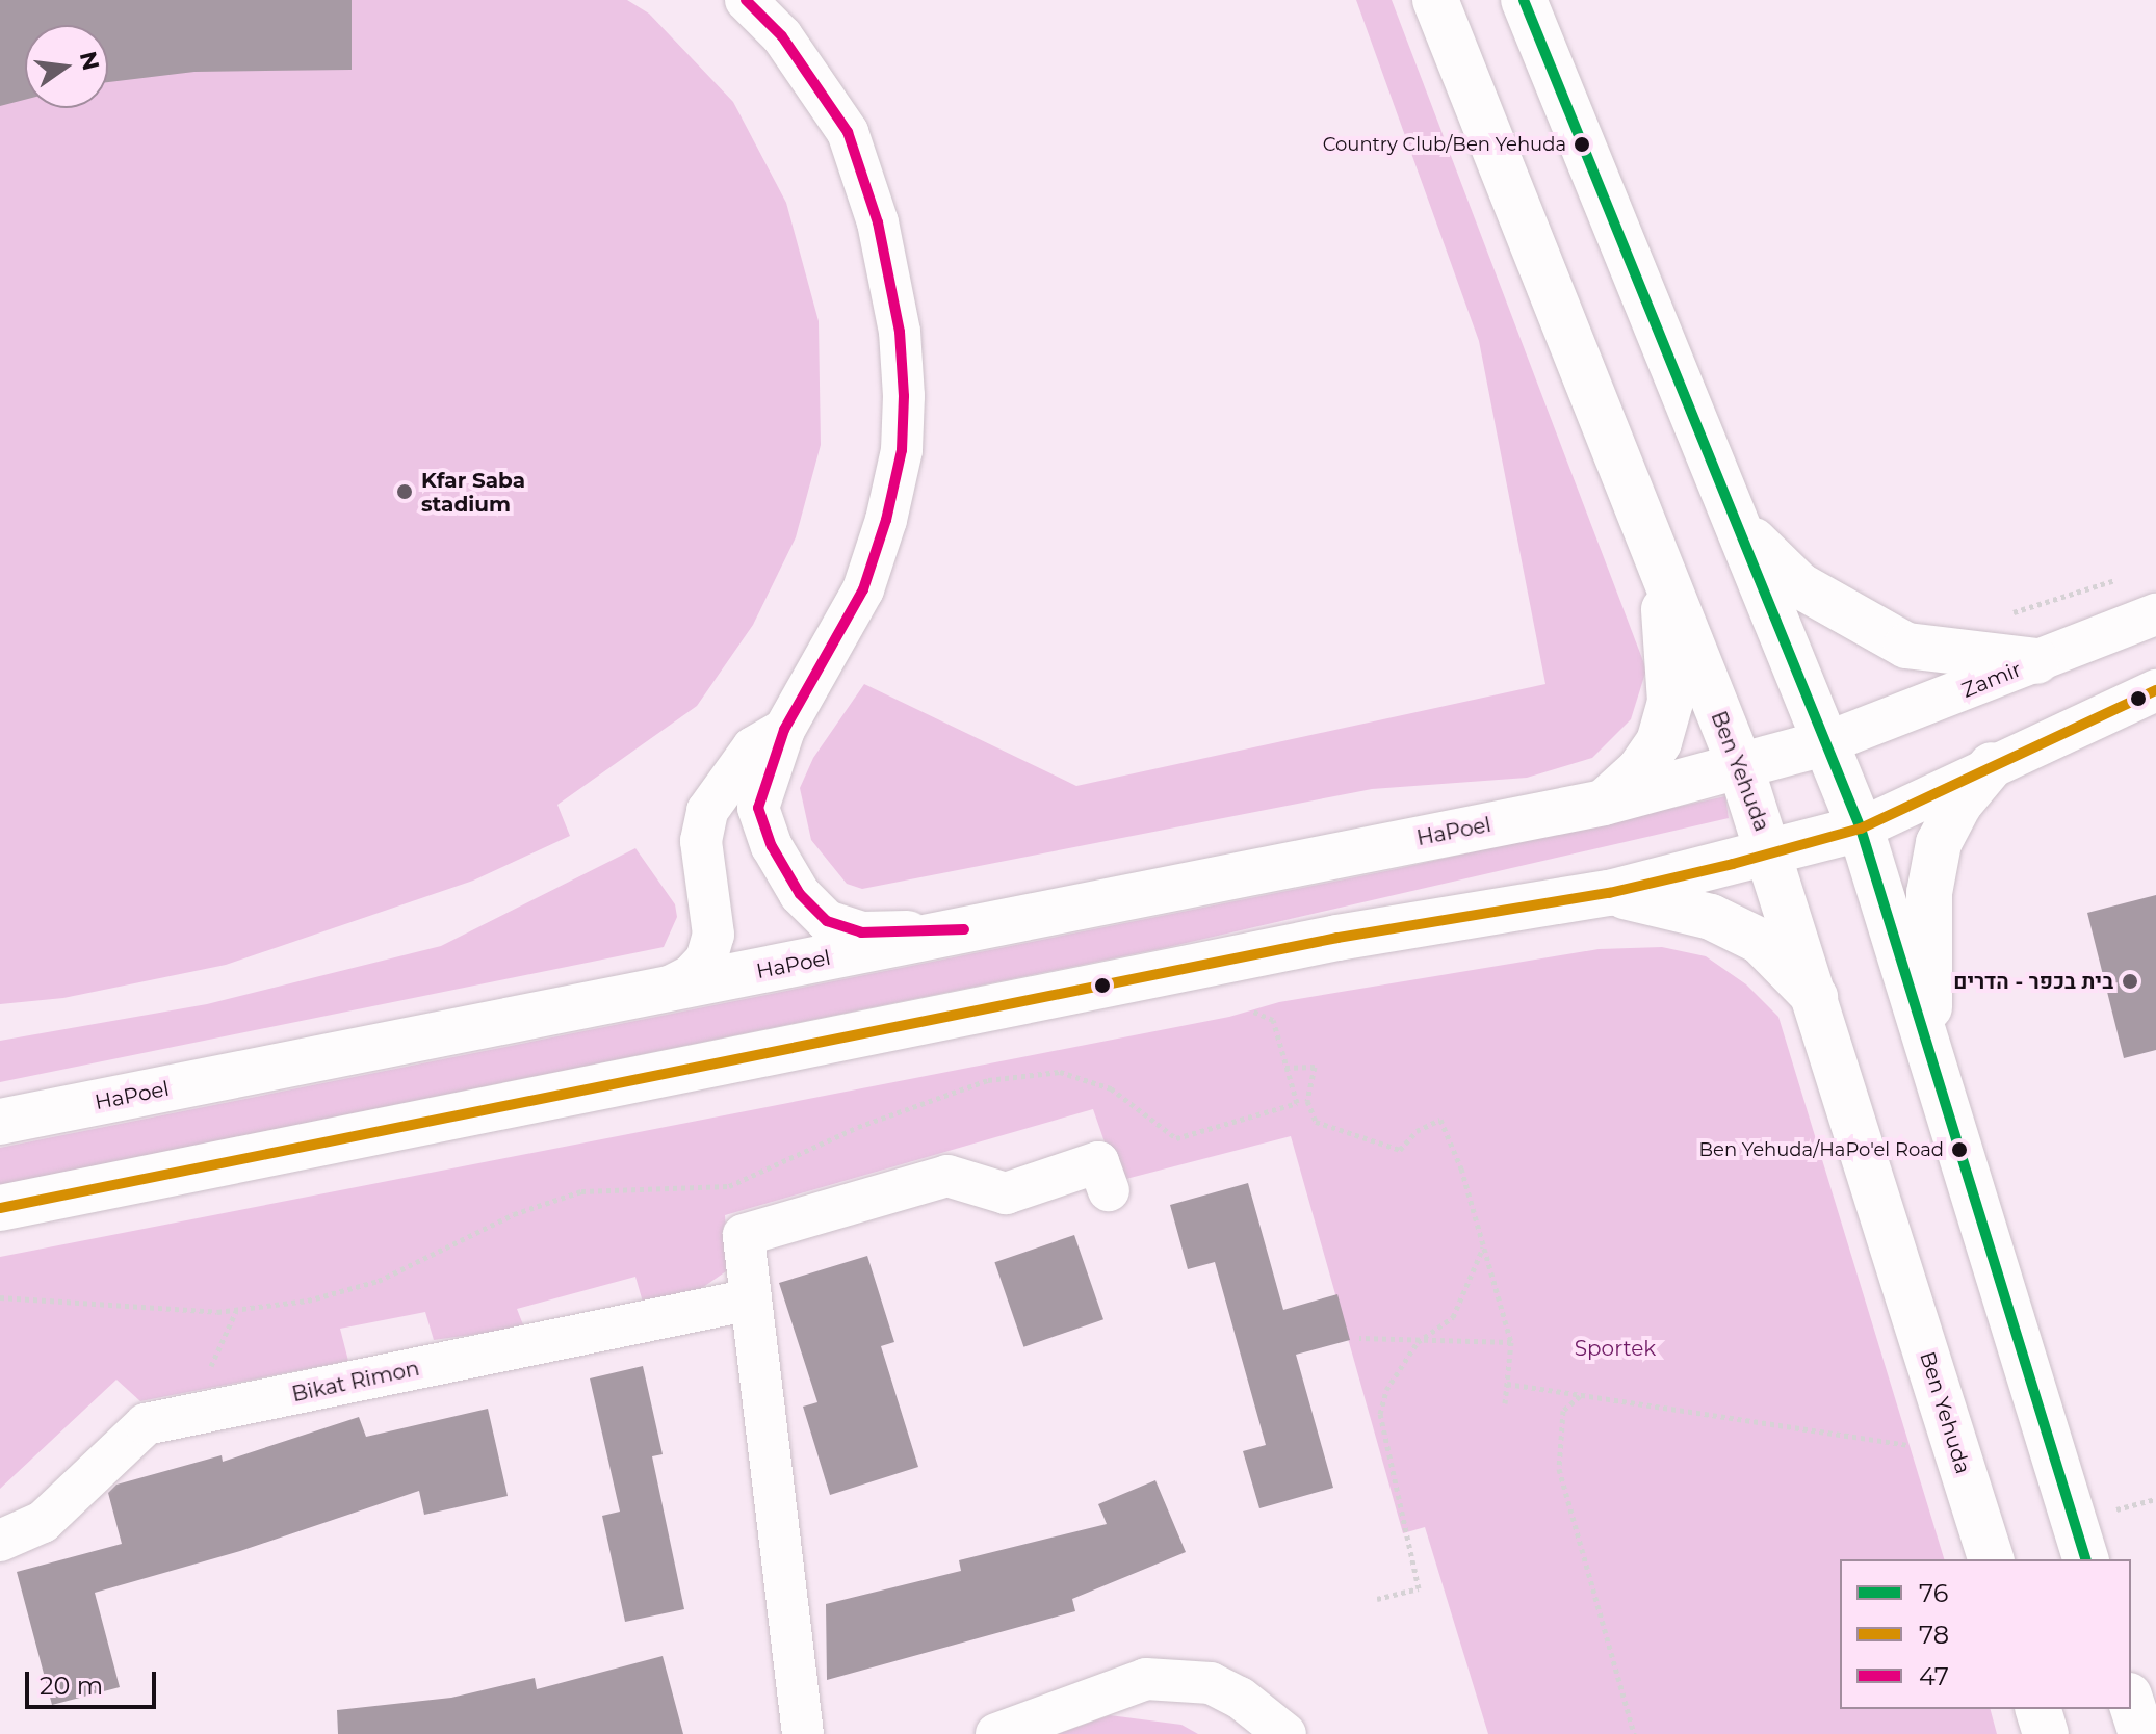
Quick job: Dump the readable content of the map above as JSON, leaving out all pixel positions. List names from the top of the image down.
{
  "streets": {
    "main road": ["Ben Yehuda", "HaPoel"],
    "street": ["Zamir", "Bikat Rimon"]
  },
  "crossings": [
    ["Zamir", "HaPoel"],
    ["Ben Yehuda", "HaPoel"]
  ],
  "parks": ["Sportek"],
  "places": [
    "Country Club/Ben Yehuda",
    "Kfar Saba stadium",
    "בית בכפר - הדרים",
    "Ben Yehuda/HaPo'el Road"
  ],
  "lines": ["transit line 76", "transit line 47", "transit line 78"],
  "legend": ["76", "78", "47"],
  "scale_bar": "20 m",
  "north": "right"
}
